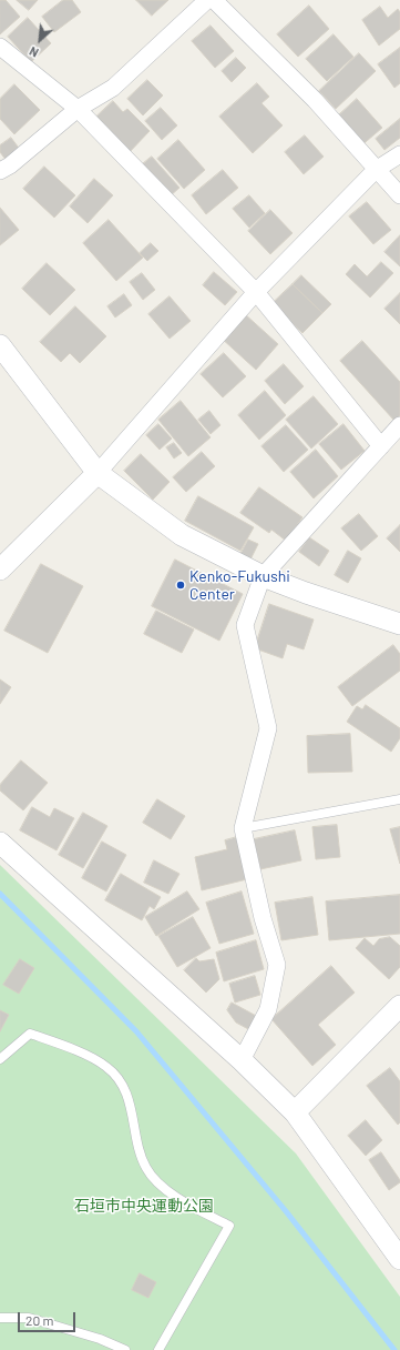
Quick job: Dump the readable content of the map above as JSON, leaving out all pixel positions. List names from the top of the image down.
{
  "parks": ["石垣市中央運動公園"],
  "places": ["Kenko-Fukushi Center"],
  "scale_bar": "20 m",
  "north": "bottom left"
}
